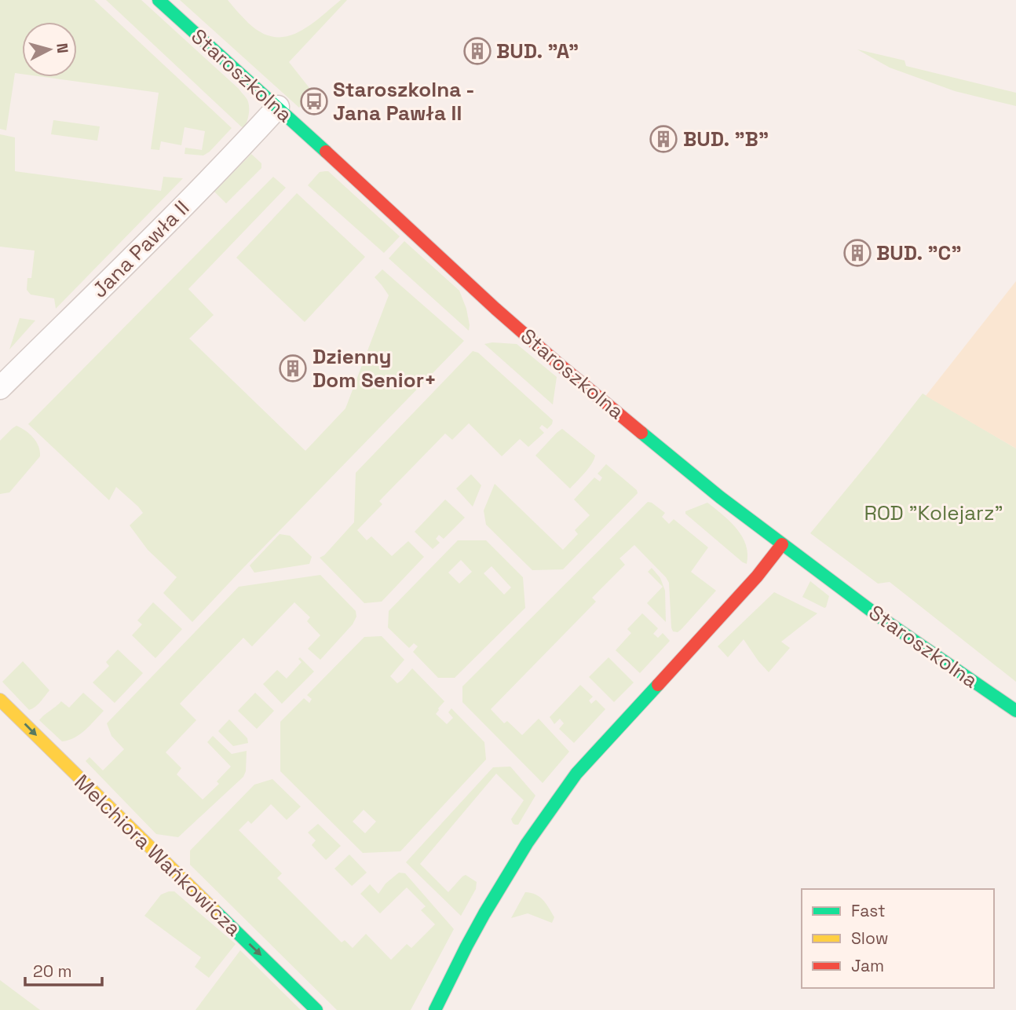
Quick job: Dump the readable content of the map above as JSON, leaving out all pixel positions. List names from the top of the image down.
{
  "streets": {
    "street": ["Staroszkolna", "Jana Pawła II", "Melchiora Wańkowicza"]
  },
  "crossings": [
    ["Staroszkolna", "Jana Pawła II"]
  ],
  "one_way": ["Melchiora Wańkowicza"],
  "parks": ["ROD \"Kolejarz\""],
  "places": {
    "building": [
      "BUD. \"A\"",
      "BUD. \"B\"",
      "BUD. \"C\"",
      "Dzienny Dom Senior+"
    ],
    "bus stop": ["Staroszkolna - Jana Pawła II"]
  },
  "legend": ["Fast", "Slow", "Jam"],
  "scale_bar": "20 m",
  "north": "right"
}
